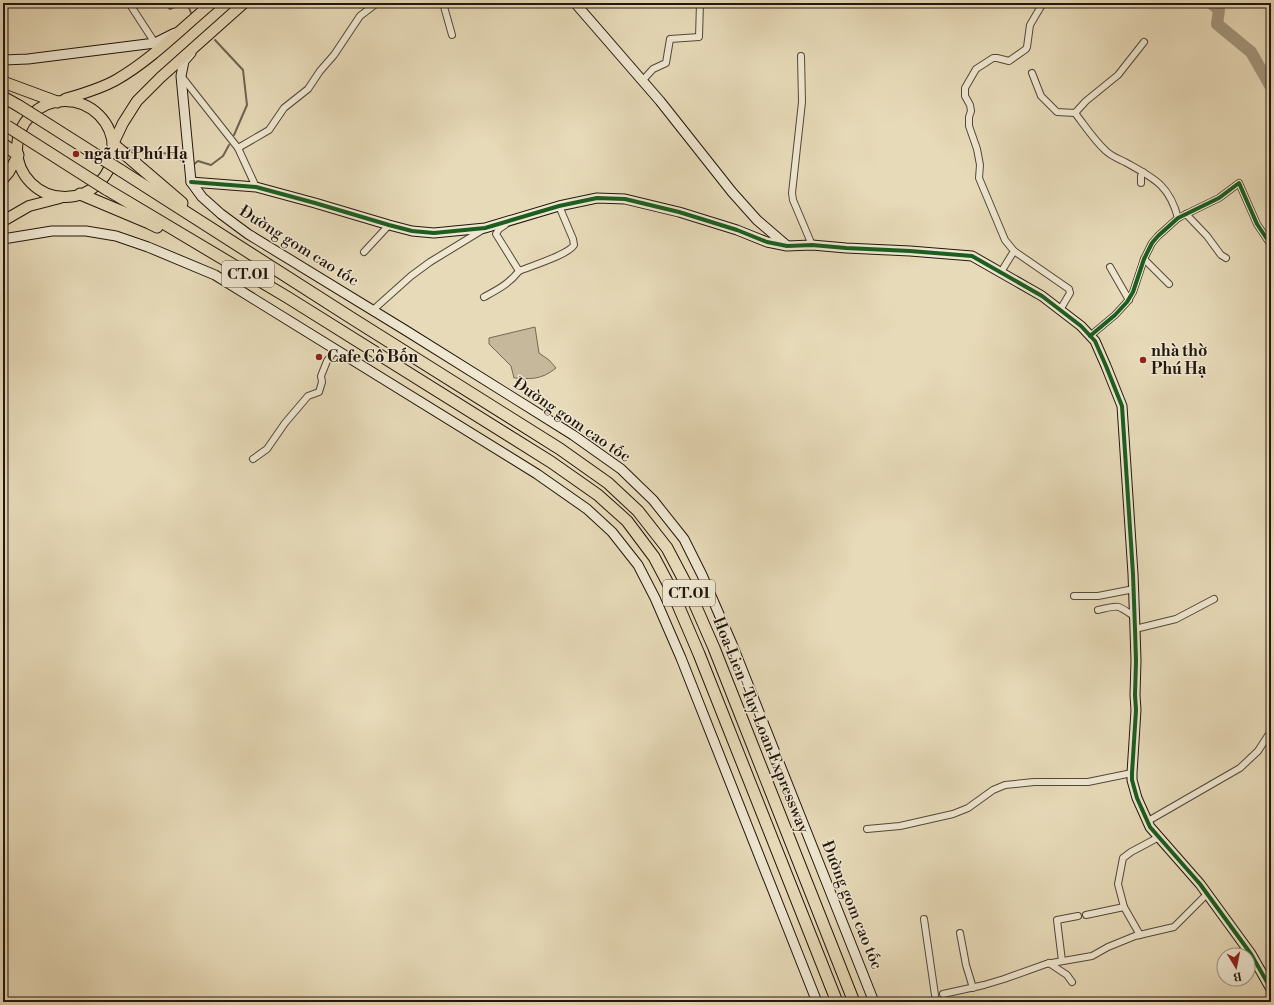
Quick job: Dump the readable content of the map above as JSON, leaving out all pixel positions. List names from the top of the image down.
{
  "streets": {
    "highway": ["CT.01", "Hoa Lien- Tuy Loan Expressway"],
    "main road": ["Đường gom cao tốc"]
  },
  "places": ["ngã tư Phú Hạ", "Cafe Cô Bốn", "nhà thờ Phú Hạ"],
  "north": "bottom"
}
